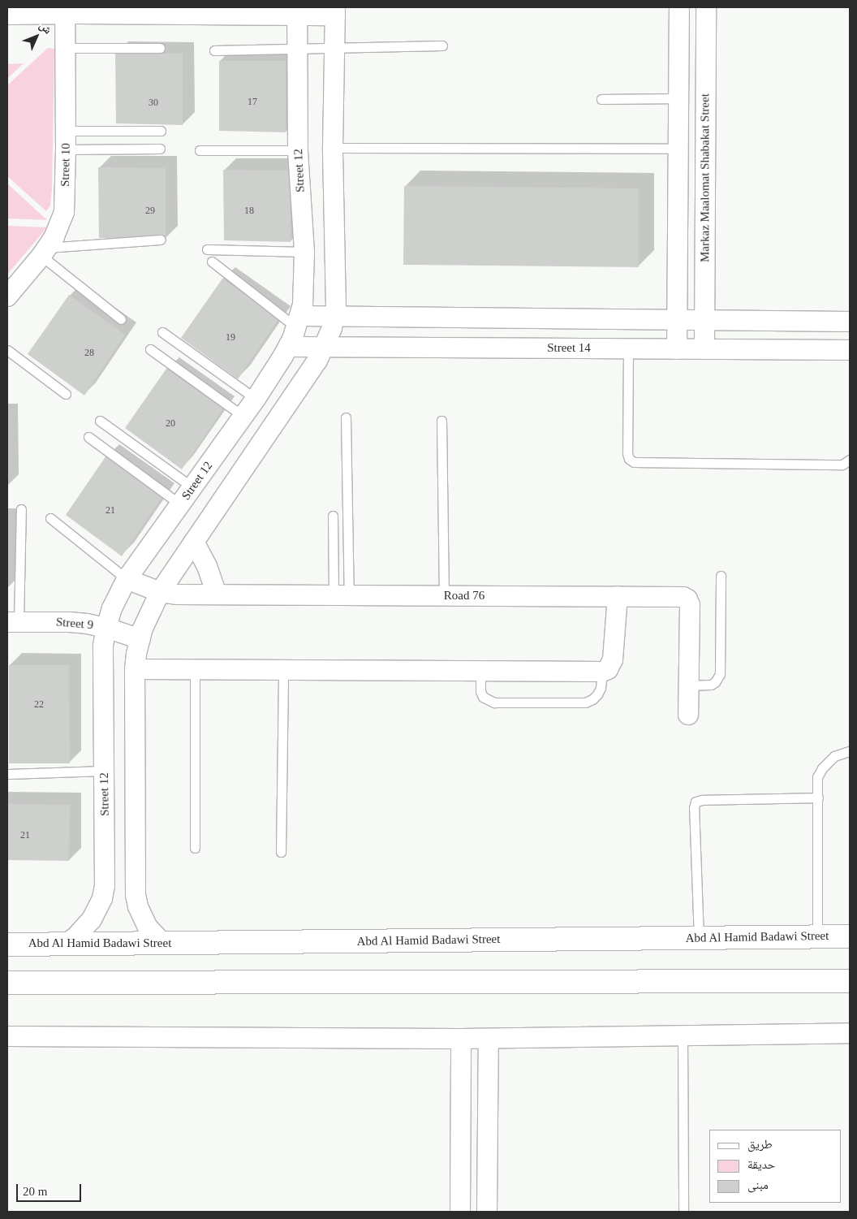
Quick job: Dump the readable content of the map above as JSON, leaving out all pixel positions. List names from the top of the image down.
{
  "streets": {
    "main road": ["Abd Al Hamid Badawi Street"],
    "street": [
      "Street 10",
      "Street 12",
      "Markaz Maalomat Shabakat Street",
      "Street 14",
      "Road 76",
      "Street 9"
    ]
  },
  "crossings": [
    ["Street 12", "Street 14"],
    ["Street 12", "Road 76"],
    ["Street 12", "Street 9"],
    ["Street 12", "Abd Al Hamid Badawi Street"],
    ["Markaz Maalomat Shabakat Street", "Street 14"]
  ],
  "house_numbers": [
    "17",
    "30",
    "29",
    "18",
    "19",
    "28",
    "20",
    "21",
    "22",
    "21"
  ],
  "legend": ["طريق", "حديقة", "مبنى"],
  "scale_bar": "20 m",
  "north": "top right"
}
